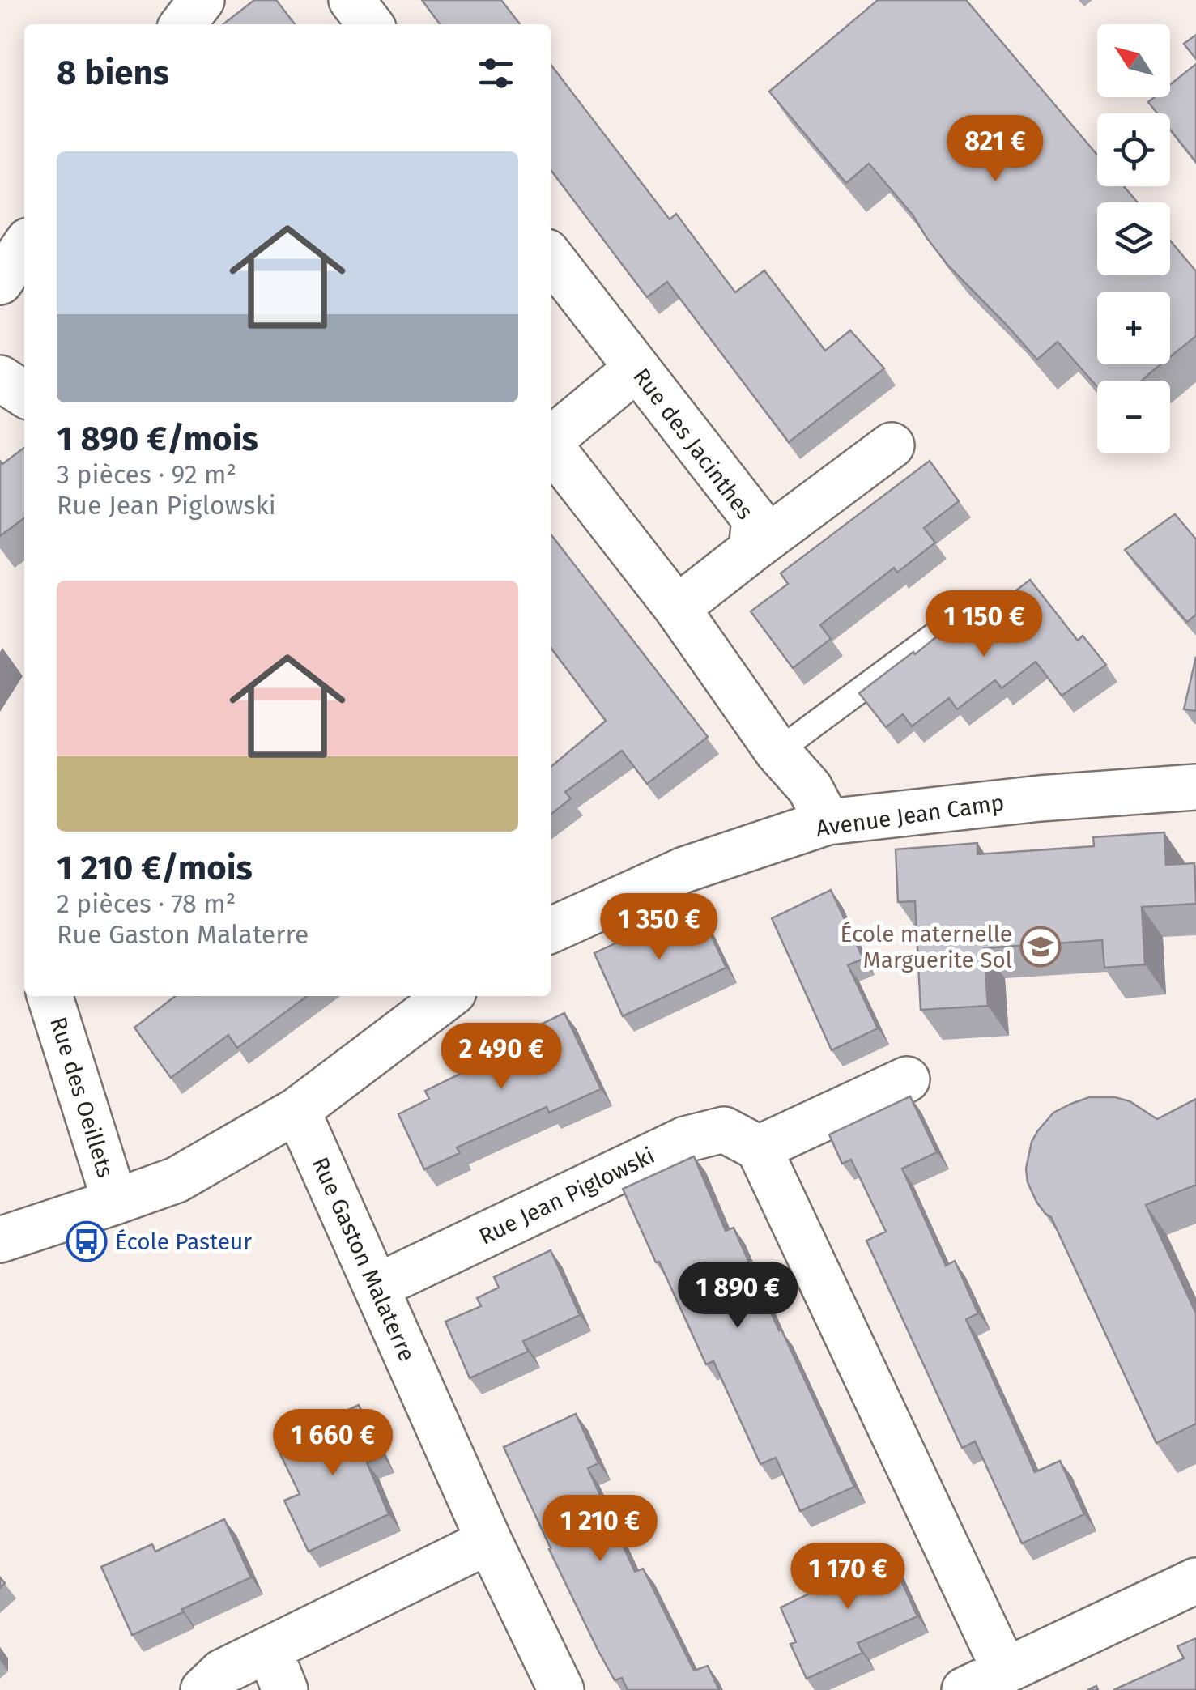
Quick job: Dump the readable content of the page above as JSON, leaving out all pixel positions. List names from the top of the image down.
{
  "streets": {
    "street": [
      "Rue des Jacinthes",
      "Avenue Jean Camp",
      "Rue des Oeillets",
      "Rue Jean Piglowski",
      "Rue Gaston Malaterre"
    ]
  },
  "crossings": [
    ["Rue Jean Piglowski", "Rue Gaston Malaterre"]
  ],
  "places": {
    "school or university": ["École maternelle Marguerite Sol"],
    "bus stop": ["École Pasteur"]
  },
  "north": "top left",
  "page": {
    "map_buttons": ["+", "−"],
    "heading": "8 biens",
    "price": [
      "821 €",
      "1 150 €",
      "1 350 €",
      "2 490 €",
      "1 890 €",
      "1 660 €",
      "1 210 €",
      "1 170 €"
    ],
    "list": [
      {
        "name": "1 890 €/mois",
        "note": "3 pièces · 92 m² · Rue Jean Piglowski"
      },
      {
        "name": "1 210 €/mois",
        "note": "2 pièces · 78 m² · Rue Gaston Malaterre"
      }
    ]
  }
}
